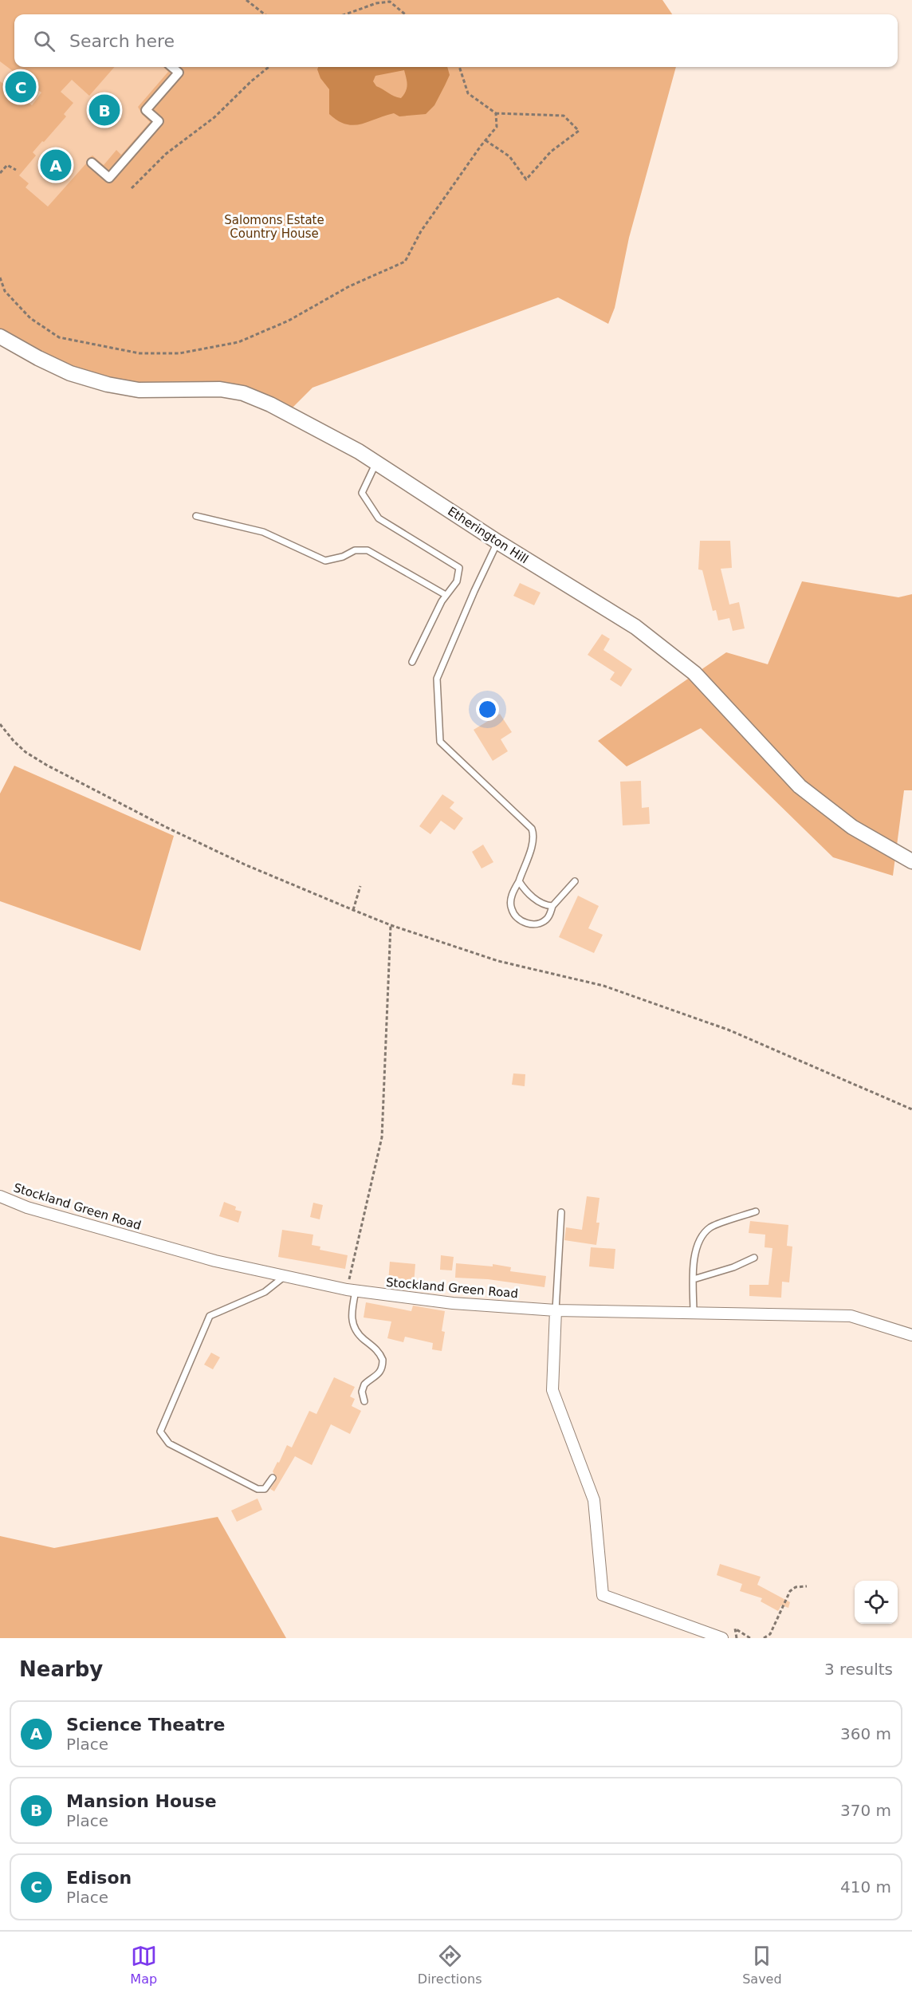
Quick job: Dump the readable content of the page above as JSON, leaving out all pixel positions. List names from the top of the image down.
{
  "streets": {
    "street": ["Etherington Hill", "Stockland Green Road"]
  },
  "parks": ["Salomons Estate Country House"],
  "page": {
    "search": "Search here",
    "pins": ["C", "B", "A"],
    "heading": ["Nearby", "3 results"],
    "list": [
      {
        "mark": "A",
        "name": "Science Theatre",
        "note": "Place",
        "value": "360 m"
      },
      {
        "mark": "B",
        "name": "Mansion House",
        "note": "Place",
        "value": "370 m"
      },
      {
        "mark": "C",
        "name": "Edison",
        "note": "Place",
        "value": "410 m"
      }
    ],
    "nav": ["Map", "Directions", "Saved"]
  }
}
